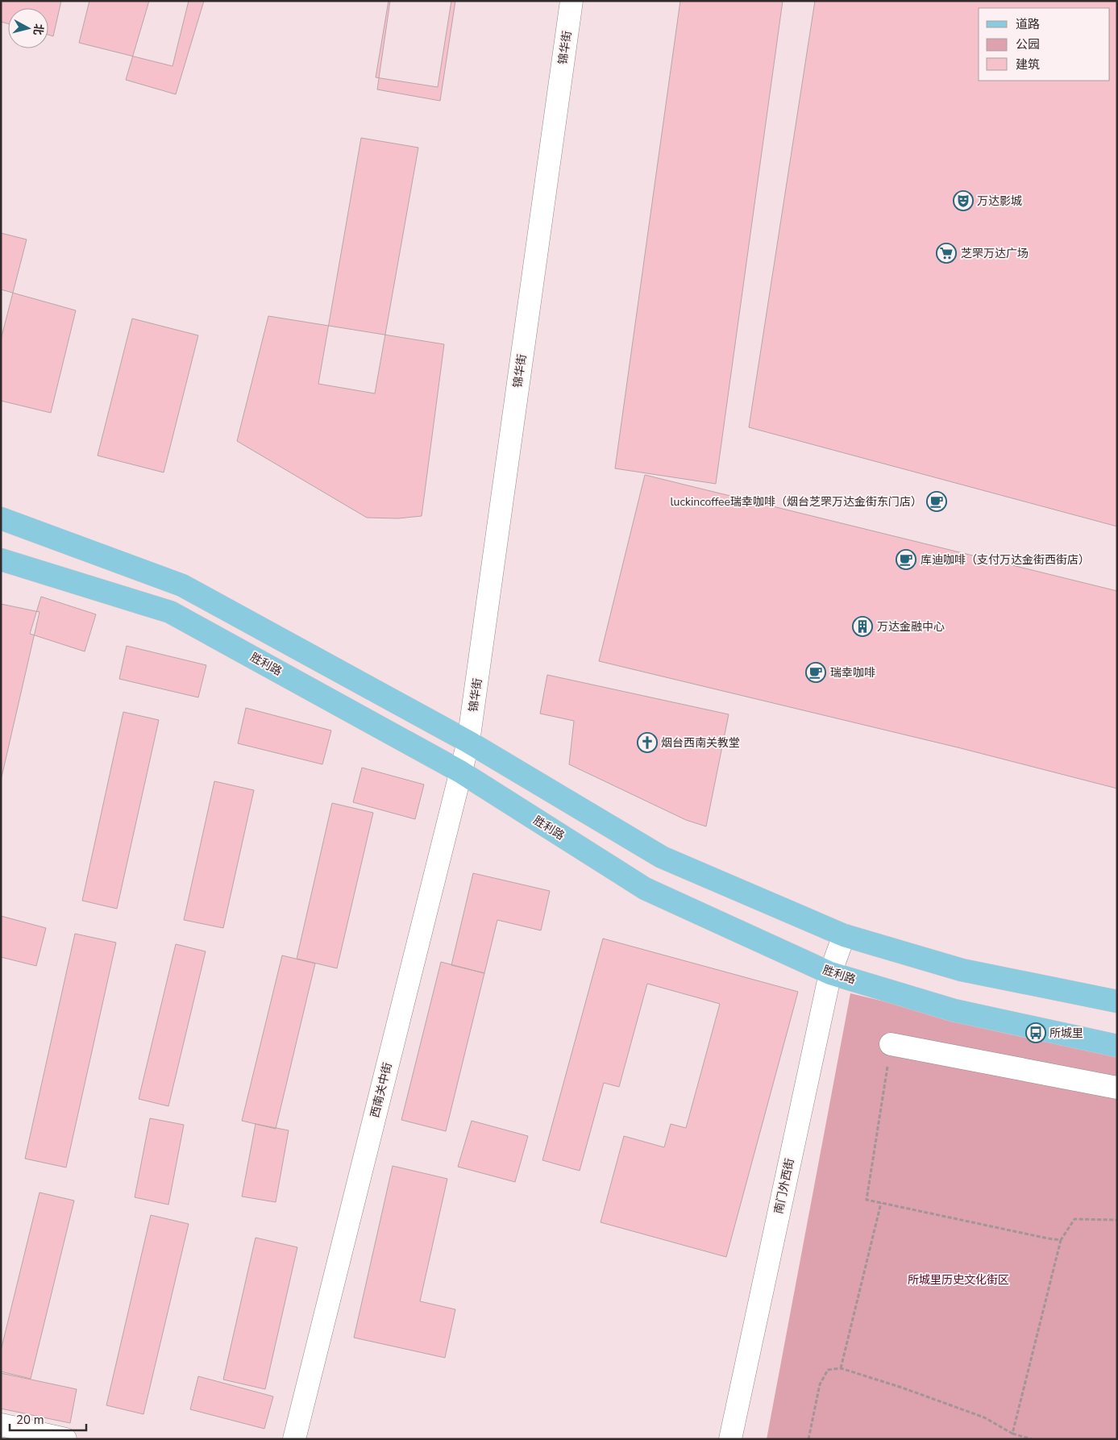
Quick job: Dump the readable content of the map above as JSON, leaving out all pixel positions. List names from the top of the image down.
{
  "streets": {
    "main road": ["胜利路"],
    "street": ["锦华街", "西南关中街", "南门外西街"]
  },
  "crossings": [
    ["锦华街", "西南关中街"],
    ["胜利路", "西南关中街"],
    ["胜利路", "南门外西街"]
  ],
  "parks": ["所城里历史文化街区"],
  "places": {
    "theatre": ["万达影城"],
    "supermarket": ["芝罘万达广场"],
    "cafe": ["luckincoffee瑞幸咖啡（烟台芝罘万达金街东门店）", "库迪咖啡（支付万达金街西街店）", "瑞幸咖啡"],
    "building": ["万达金融中心"],
    "church": ["烟台西南关教堂"],
    "bus stop": ["所城里"]
  },
  "legend": ["道路", "公园", "建筑"],
  "scale_bar": "20 m",
  "north": "right"
}
